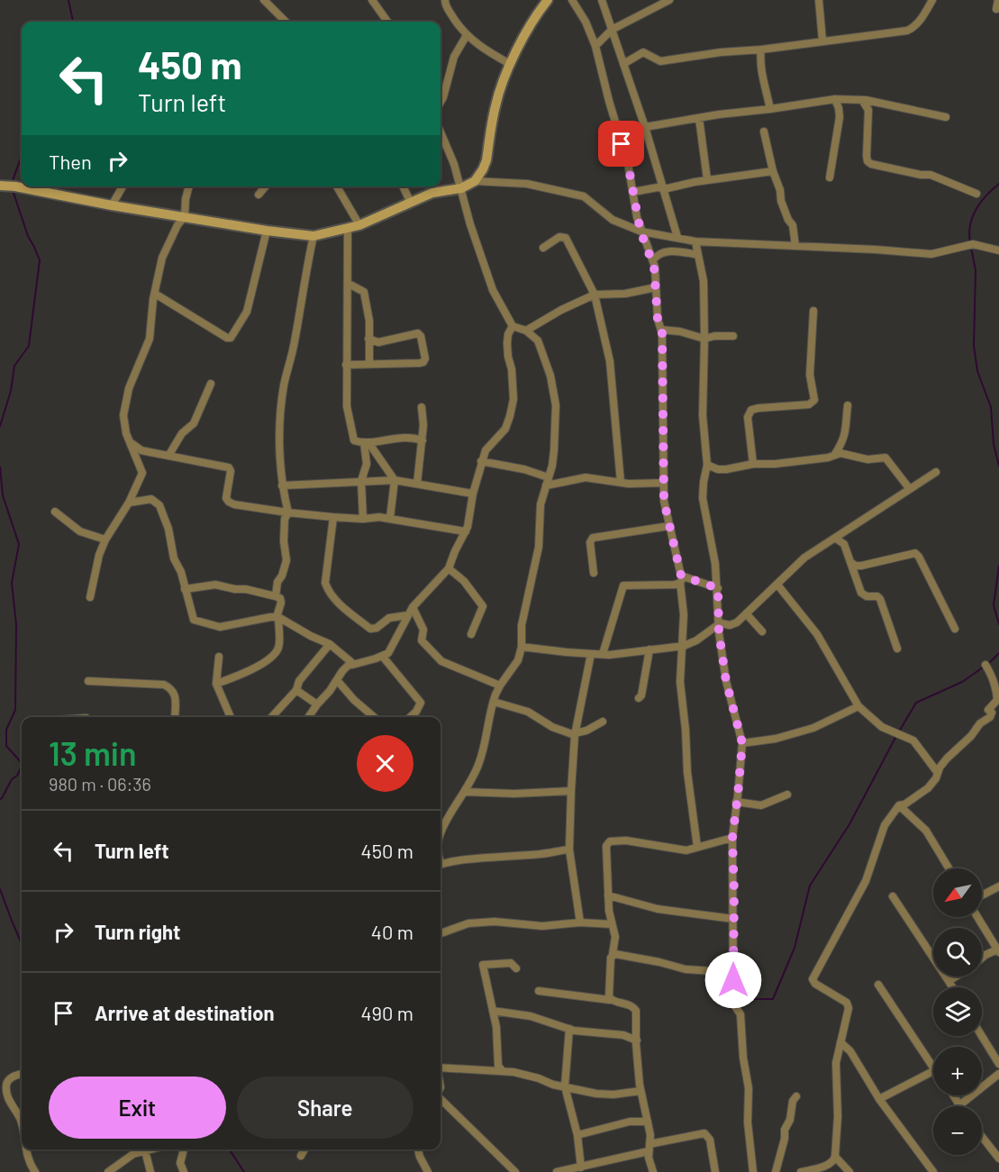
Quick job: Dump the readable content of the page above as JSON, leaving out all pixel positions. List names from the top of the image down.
{
  "north": "bottom left",
  "page": {
    "turn": ["450 m", "Turn left"],
    "then": "Then",
    "heading": ["13 min", "980 m · 06:36"],
    "list": [
      {
        "name": "Turn left",
        "value": "450 m"
      },
      {
        "name": "Turn right",
        "value": "40 m"
      },
      {
        "name": "Arrive at destination",
        "value": "490 m"
      }
    ],
    "map_buttons": ["+", "−"],
    "buttons": ["Exit", "Share"]
  }
}
